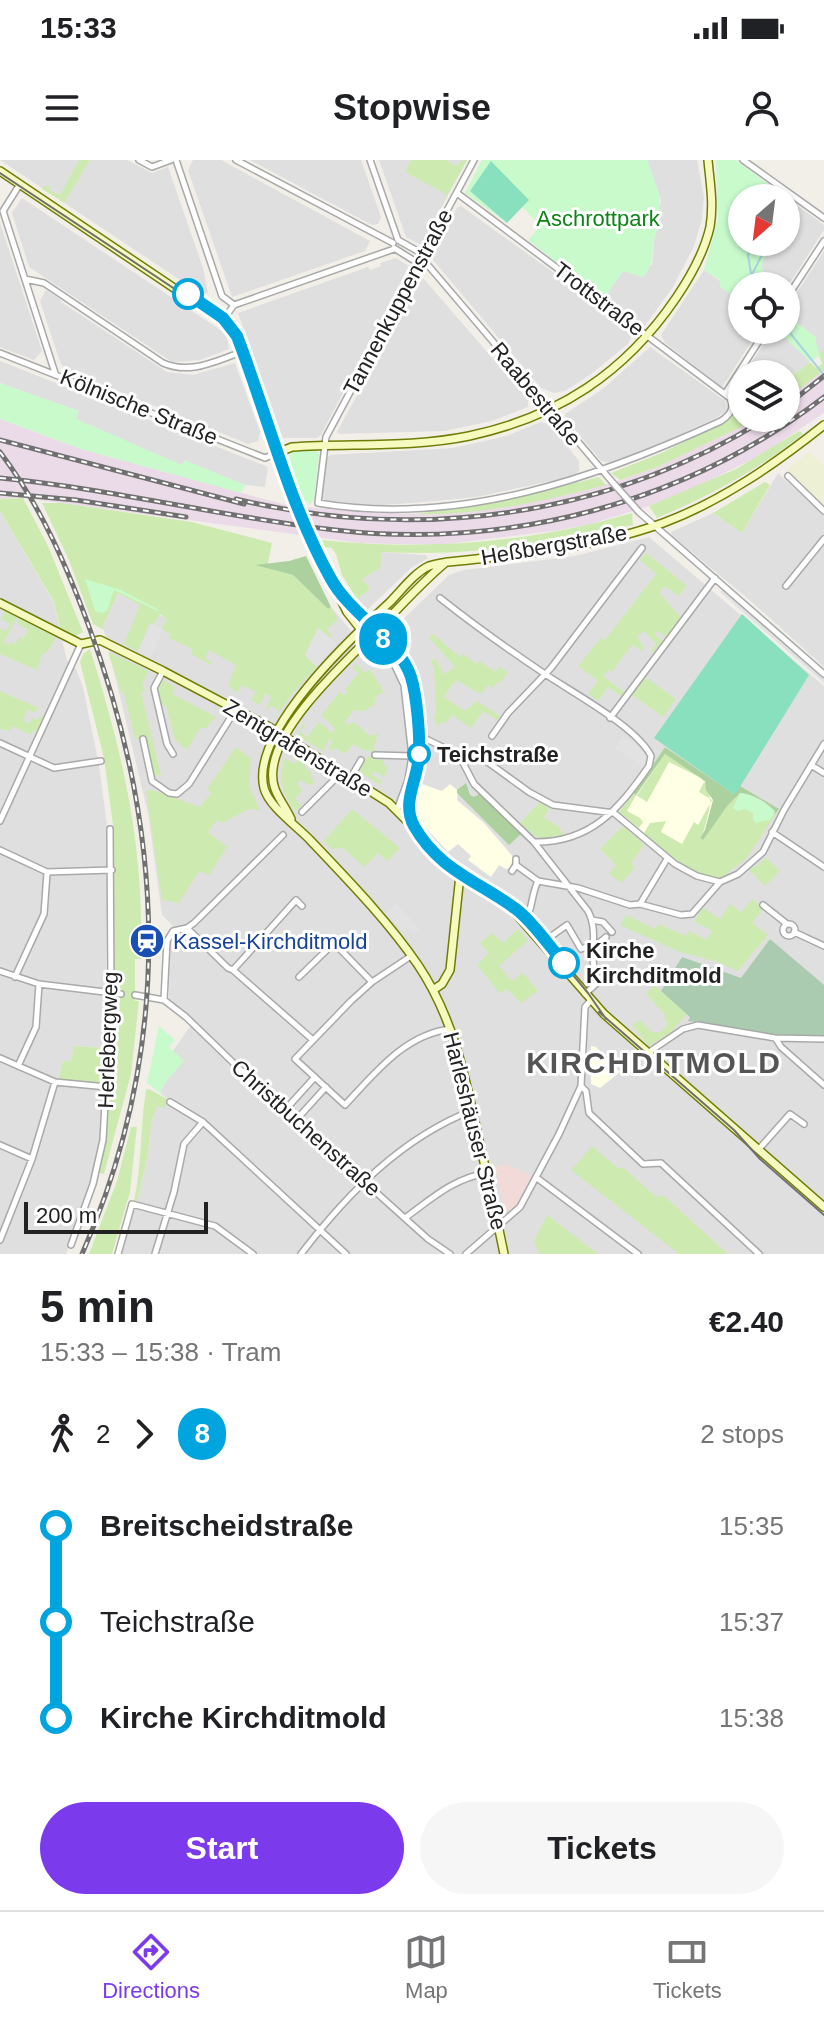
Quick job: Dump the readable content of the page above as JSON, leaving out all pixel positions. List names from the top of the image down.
{
  "streets": {
    "main road": ["Heßbergstraße", "Zentgrafenstraße", "Harleshäuser Straße"],
    "street": [
      "Trottstraße",
      "Tannenkuppenstraße",
      "Raabestraße",
      "Kölnische Straße",
      "Herlebergweg",
      "Christbuchenstraße"
    ]
  },
  "crossings": [
    ["Trottstraße", "Tannenkuppenstraße"],
    ["Tannenkuppenstraße", "Raabestraße"],
    ["Raabestraße", "Heßbergstraße"],
    ["Heßbergstraße", "Zentgrafenstraße"],
    ["Heßbergstraße", "Harleshäuser Straße"]
  ],
  "districts": ["KIRCHDITMOLD"],
  "parks": ["Aschrottpark"],
  "places": {
    "other": ["Teichstraße", "Kirche Kirchditmold"],
    "station": ["Kassel-Kirchditmold"]
  },
  "lines": ["tram line 8"],
  "scale_bar": "200 m",
  "north": "bottom left",
  "page": {
    "status": "15:33",
    "header": "Stopwise",
    "on_map": "8",
    "scale": "200 m",
    "heading": ["5 min", "15:33 – 15:38 · Tram", "€2.40"],
    "legs": ["2", "8", "2 stops"],
    "list": [
      {
        "name": "Breitscheidstraße",
        "value": "15:35"
      },
      {
        "name": "Teichstraße",
        "value": "15:37"
      },
      {
        "name": "Kirche Kirchditmold",
        "value": "15:38"
      }
    ],
    "buttons": ["Start", "Tickets"],
    "tabs": ["Directions", "Map", "Tickets"]
  }
}
